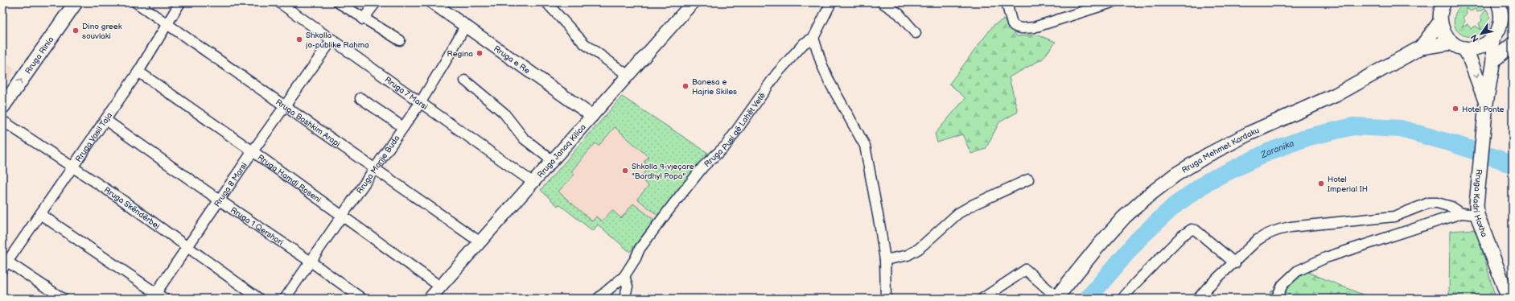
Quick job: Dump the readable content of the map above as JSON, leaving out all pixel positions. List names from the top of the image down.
{
  "streets": {
    "main road": ["Rruga Rinia", "Rruga Mehmet Kardaku", "Rruga Kadri Hoxha"],
    "street": [
      "Rruga e Re",
      "Rruga 7 Marsi",
      "Rruga Bashkim Arapi",
      "Rruga Pusi që Lahët Vetë",
      "Rruga Vasil Taja",
      "Rruga Janaq Kilica",
      "Rruga Marije Buda",
      "Rruga Hamdi Roseni",
      "Rruga 8 Marsi",
      "Rruga Skëndërbej",
      "Rruga 1 Qershori"
    ]
  },
  "crossings": [
    ["Rruga e Re", "Rruga Janaq Kilica"],
    ["Rruga e Re", "Rruga Marije Buda"],
    ["Rruga 7 Marsi", "Rruga Janaq Kilica"],
    ["Rruga 7 Marsi", "Rruga Marije Buda"],
    ["Rruga 7 Marsi", "Rruga 8 Marsi"],
    ["Rruga Bashkim Arapi", "Rruga Vasil Taja"],
    ["Rruga Bashkim Arapi", "Rruga Janaq Kilica"],
    ["Rruga Bashkim Arapi", "Rruga Marije Buda"],
    ["Rruga Bashkim Arapi", "Rruga 8 Marsi"],
    ["Rruga Vasil Taja", "Rruga Hamdi Roseni"],
    ["Rruga Vasil Taja", "Rruga Skëndërbej"],
    ["Rruga Vasil Taja", "Rruga 1 Qershori"],
    ["Rruga Mehmet Kardaku", "Rruga Kadri Hoxha"],
    ["Rruga Janaq Kilica", "Rruga Hamdi Roseni"],
    ["Rruga Marije Buda", "Rruga Hamdi Roseni"],
    ["Rruga Marije Buda", "Rruga 1 Qershori"],
    ["Rruga Hamdi Roseni", "Rruga 8 Marsi"],
    ["Rruga 8 Marsi", "Rruga Skëndërbej"],
    ["Rruga 8 Marsi", "Rruga 1 Qershori"]
  ],
  "one_way": ["Rruga Rinia"],
  "water": ["Zaranika"],
  "places": [
    "Dino greek souvlaki",
    "Shkolla jo-publike Rahma",
    "Regina",
    "Banesa e Hajrie Skiles",
    "Hotel Ponte",
    "Shkolla 9-vjeçare \"Bardhyl Popa\"",
    "Hotel Imperial IH"
  ],
  "north": "bottom left"
}
